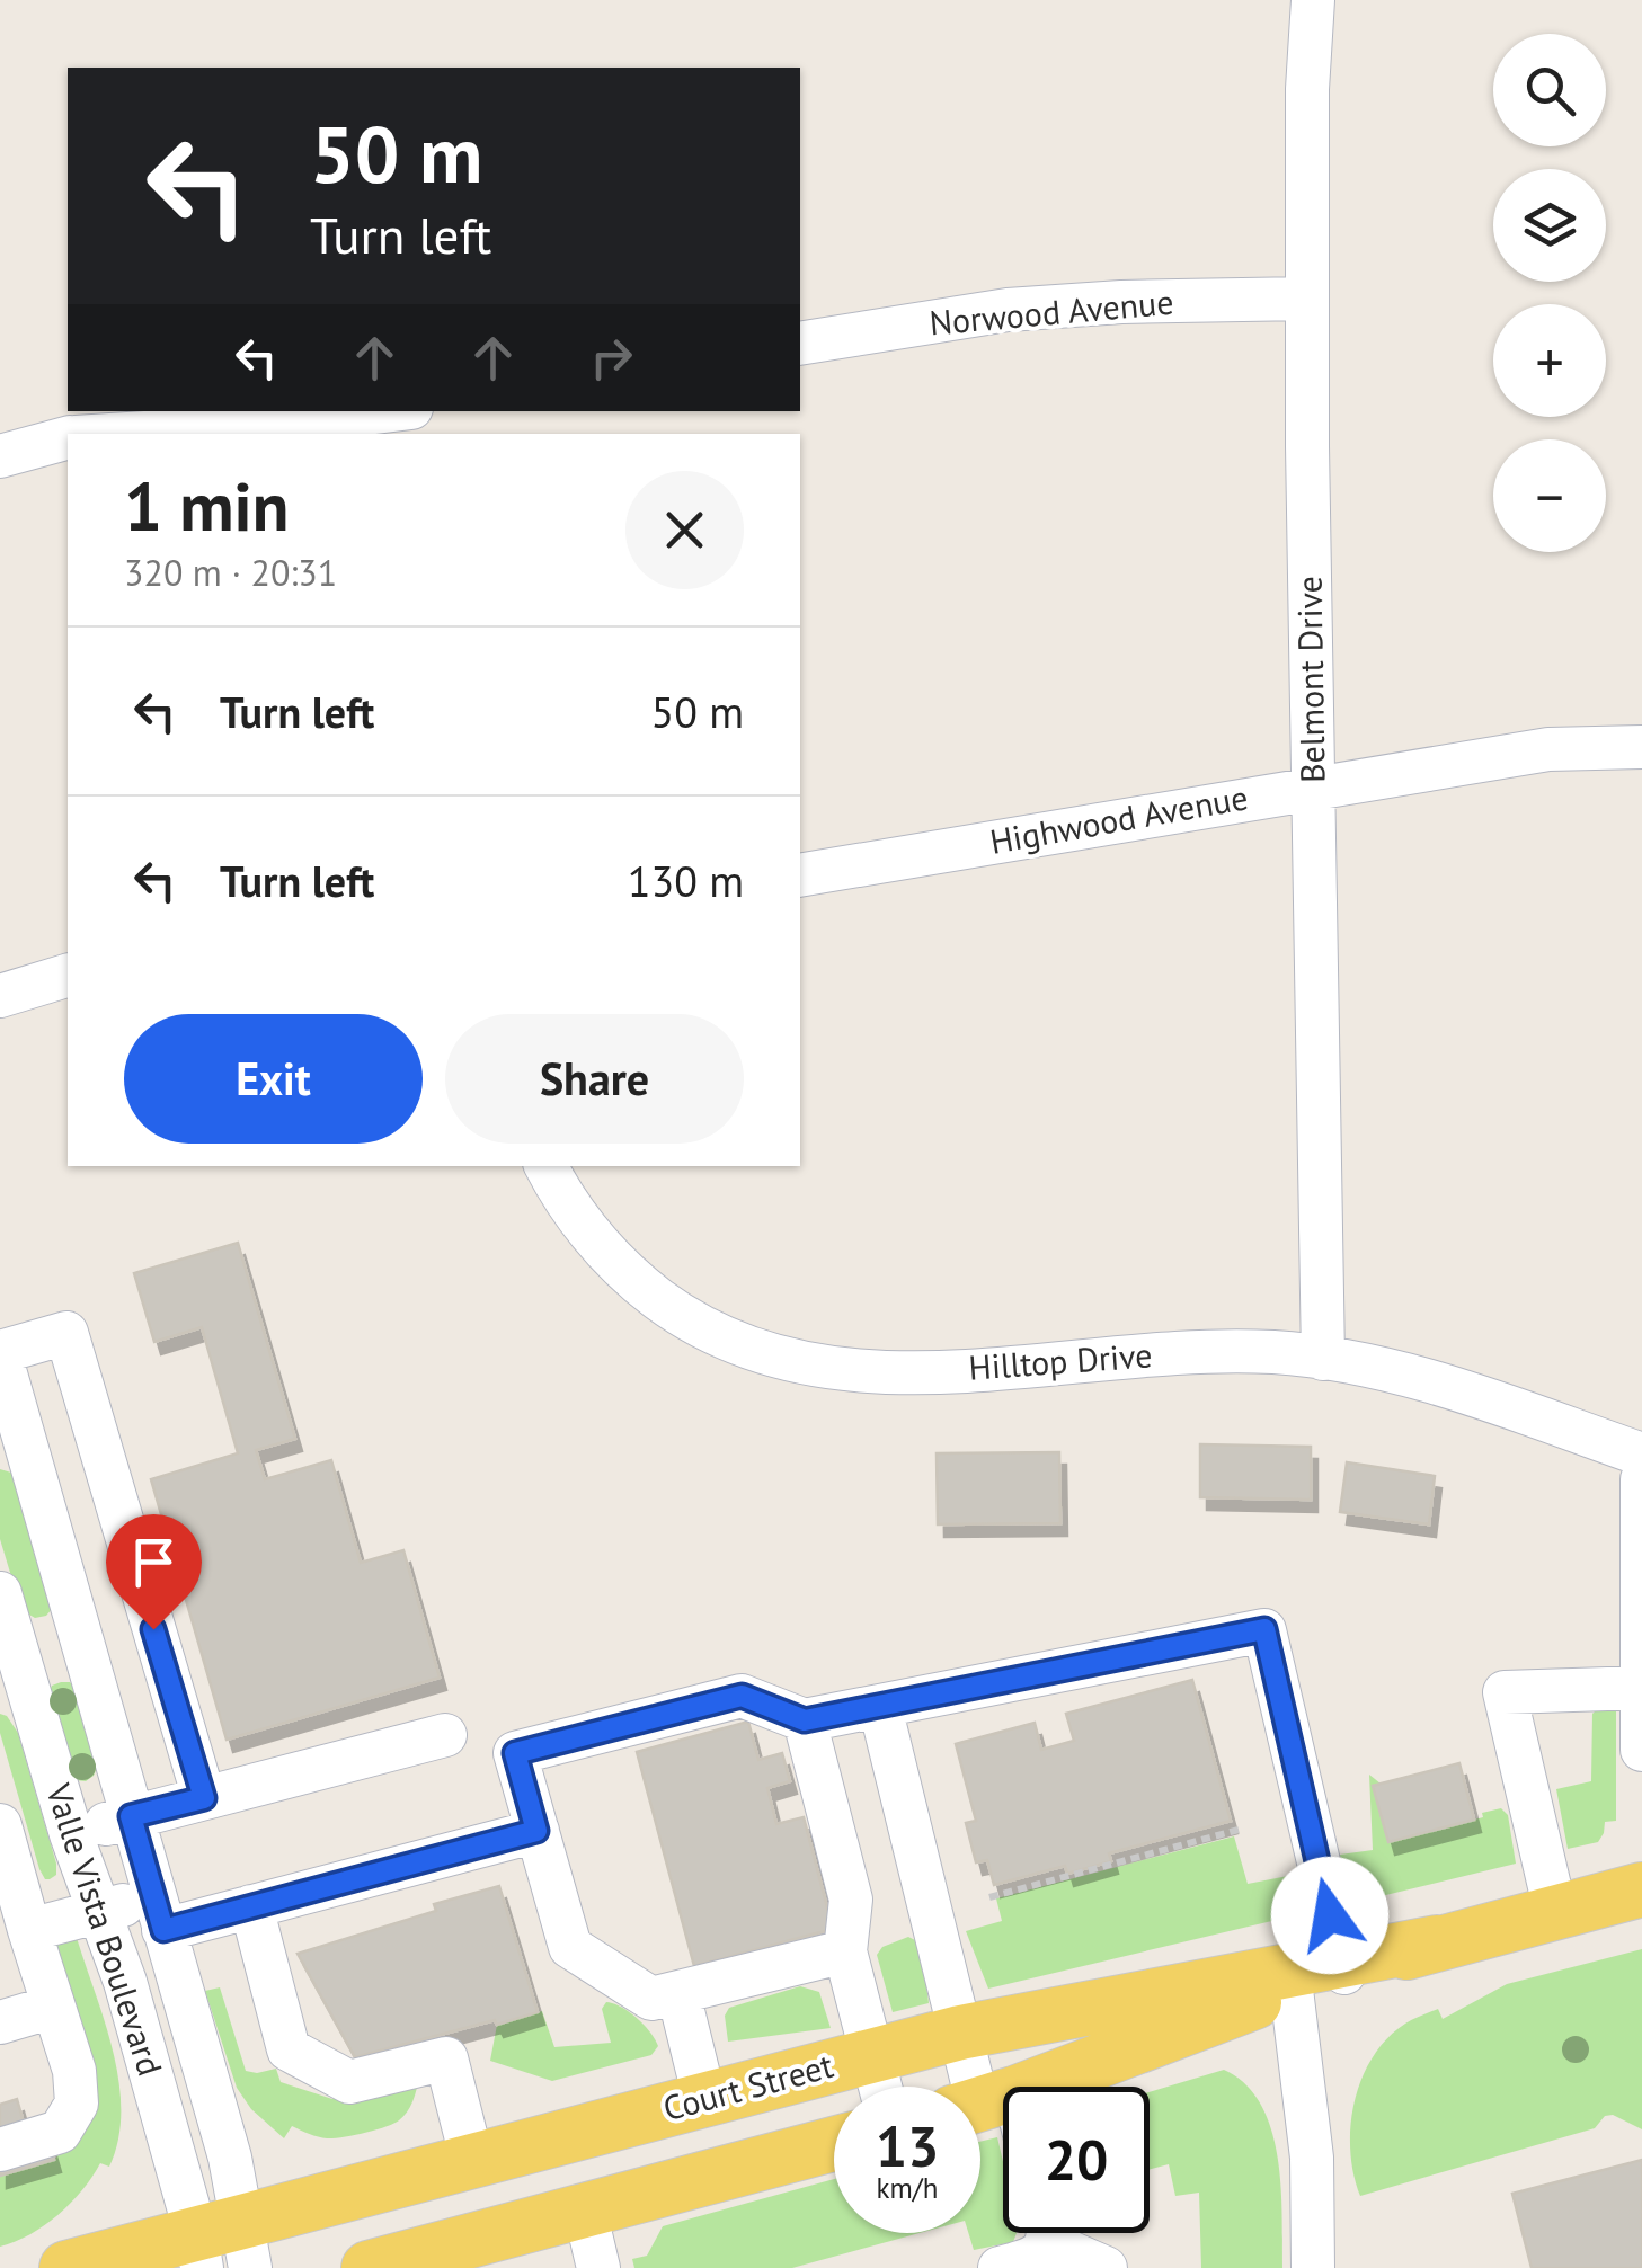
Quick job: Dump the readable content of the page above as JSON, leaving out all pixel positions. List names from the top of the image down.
{
  "streets": {
    "main road": ["Court Street"],
    "street": [
      "Norwood Avenue",
      "Belmont Drive",
      "Highwood Avenue",
      "Hilltop Drive",
      "Valle Vista Boulevard"
    ]
  },
  "crossings": [
    ["Norwood Avenue", "Belmont Drive"],
    ["Belmont Drive", "Highwood Avenue"],
    ["Belmont Drive", "Hilltop Drive"],
    ["Valle Vista Boulevard", "Court Street"]
  ],
  "page": {
    "map_buttons": ["+", "−"],
    "turn": ["50 m", "Turn left"],
    "heading": ["1 min", "320 m · 20:31"],
    "list": [
      {
        "name": "Turn left",
        "value": "50 m"
      },
      {
        "name": "Turn left",
        "value": "130 m"
      }
    ],
    "buttons": ["Exit", "Share"],
    "speed": "13 km/h",
    "limit": "20"
  }
}
